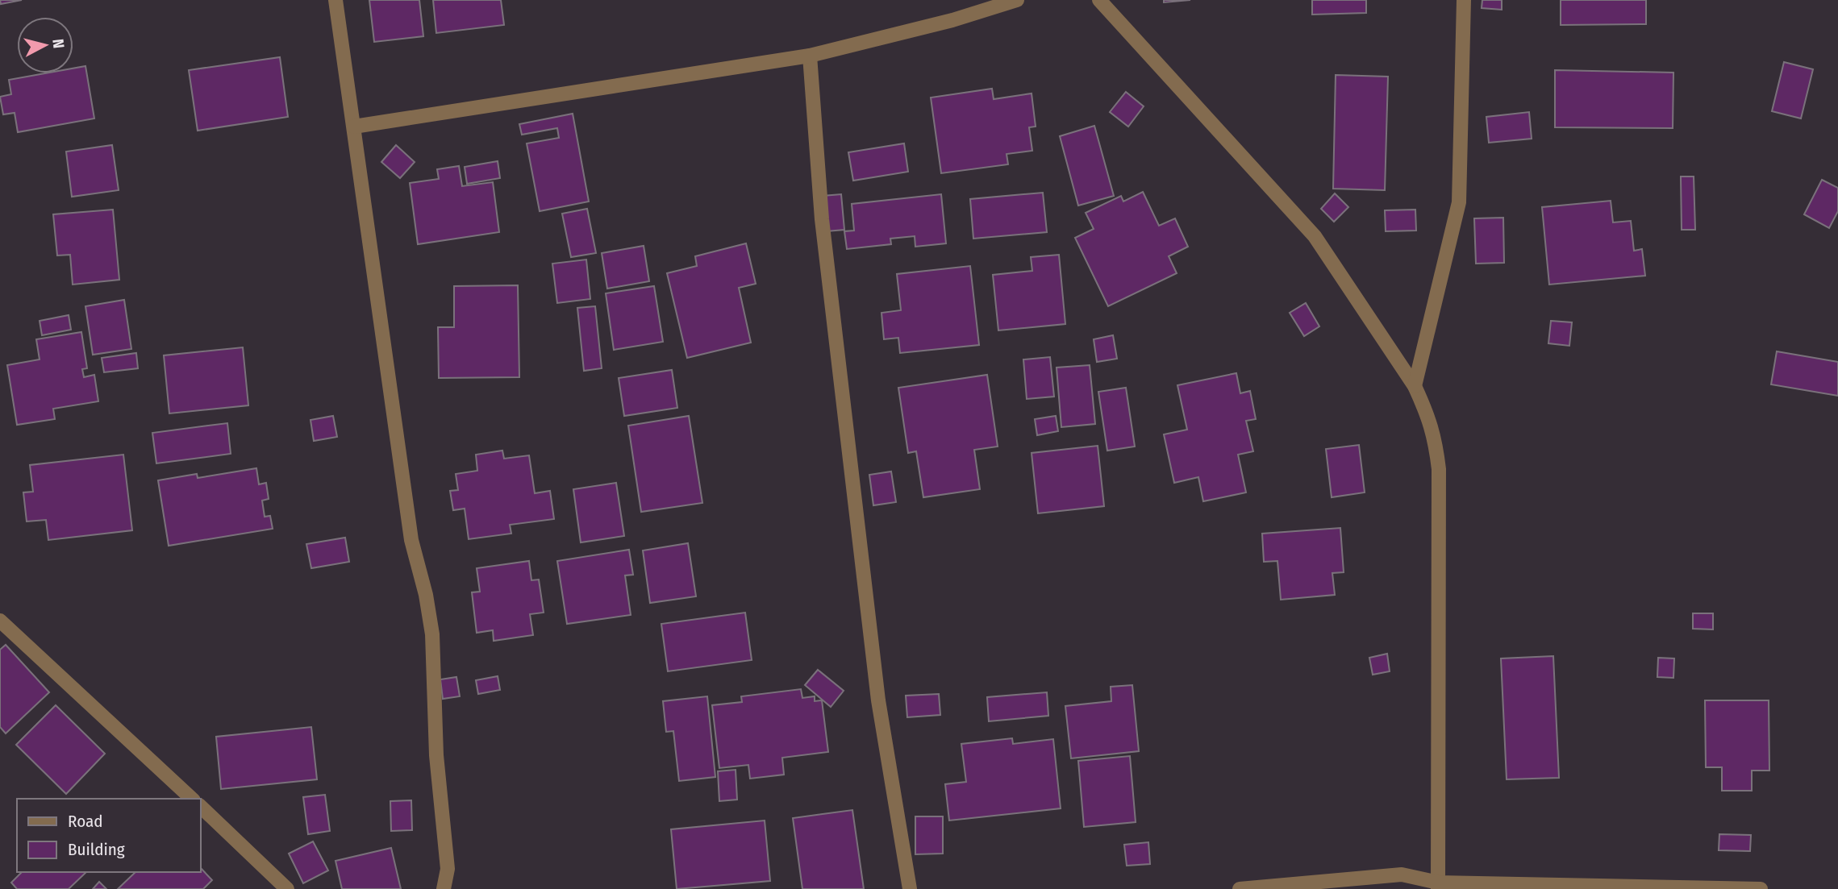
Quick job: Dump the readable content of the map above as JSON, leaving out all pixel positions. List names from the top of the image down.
{
  "legend": ["Road", "Building"],
  "north": "right"
}
